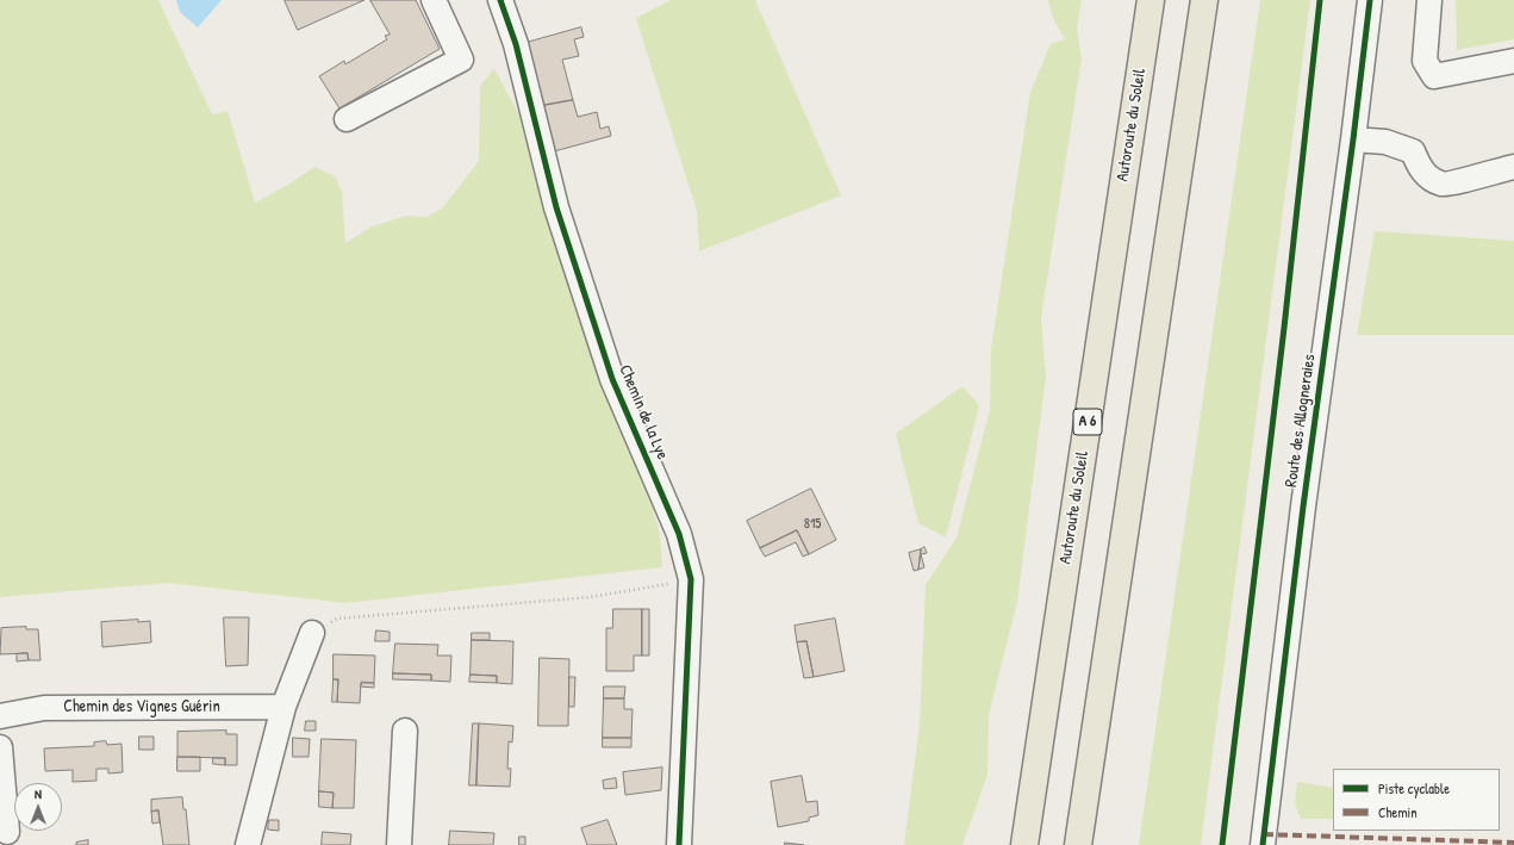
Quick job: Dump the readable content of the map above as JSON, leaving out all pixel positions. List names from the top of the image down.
{
  "streets": {
    "highway": ["Autoroute du Soleil", "A 6"],
    "street": ["Chemin de la Lye", "Route des Allogneraies", "Chemin des Vignes Guérin"]
  },
  "house_numbers": ["815"],
  "legend": ["Piste cyclable", "Chemin"],
  "north": "top"
}
